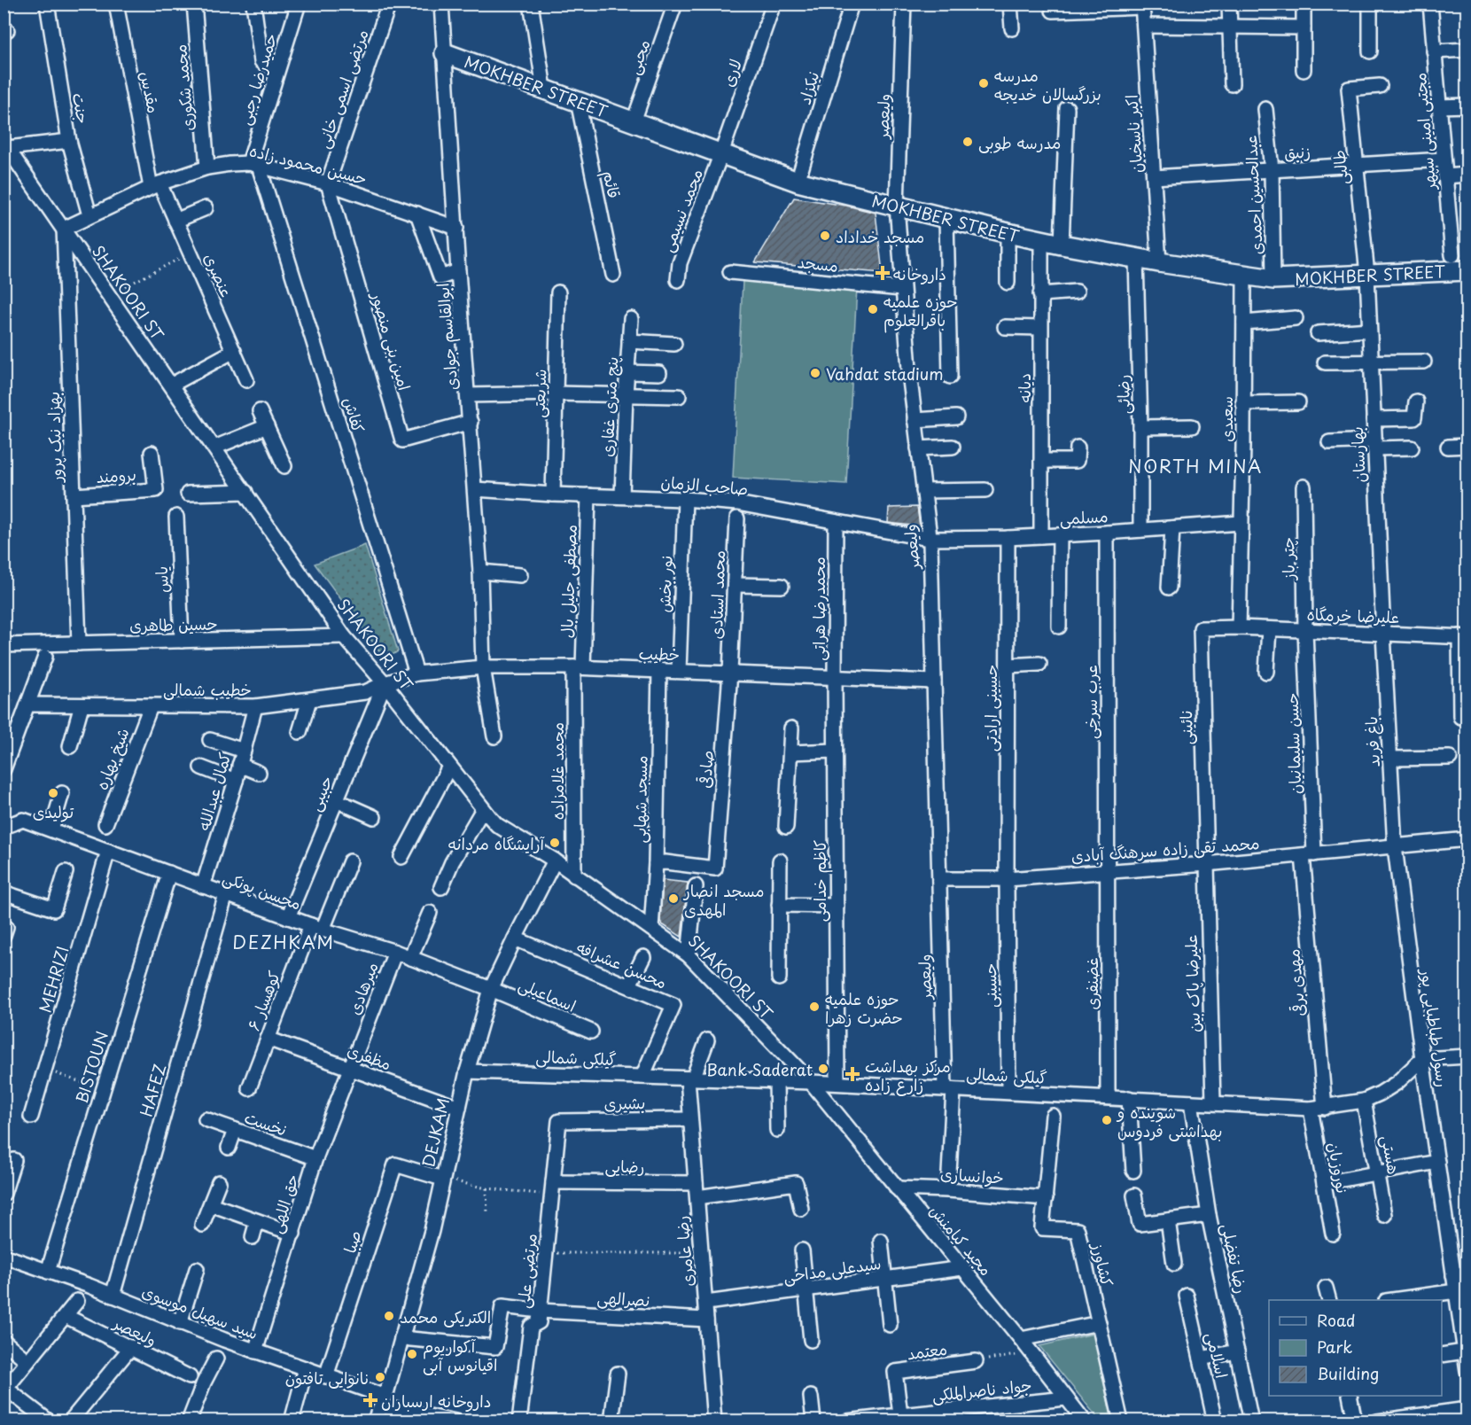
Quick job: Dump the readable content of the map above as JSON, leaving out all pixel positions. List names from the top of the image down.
{
  "streets": {
    "main road": ["MOKHBER STREET"],
    "street": [
      "محبی",
      "لاری",
      "حمیدرضا رجبی",
      "محمد شکوری",
      "نیکزاد",
      "مرتضی اسمی خانی",
      "مقدس",
      "جنت",
      "ولیعصر",
      "مجتبی امینی سپهر",
      "اکبر ناسخیان",
      "زنبق",
      "حسین محمود زاده",
      "طالبی",
      "قائم",
      "عبدالحسین احمدی",
      "محمد نسیمی",
      "مسجد",
      "عنصری",
      "SHAKOORI ST",
      "ابوالقاسم جوادی",
      "امین بنی منصور",
      "دیانه",
      "شریعتی",
      "رضائی",
      "پنج متری غفاری",
      "کفاش",
      "سعیدی",
      "بهزاد نیک پرور",
      "بهارستان",
      "برومند",
      "صاحب الزمان",
      "مسلمی",
      "چتر باز",
      "یاس",
      "مصطفی جلیل بال",
      "نور بخش",
      "محمد استادی",
      "محمدرضا هراتی",
      "علیرضا خرمگاه",
      "حسین طاهری",
      "خطیب",
      "خطیب شمالی",
      "عرب سرخی",
      "حسینی ارادتی",
      "نائینی",
      "باغ فرید",
      "حسن سلیمانیان",
      "شیخ بهاره",
      "صادقی",
      "محمد غلامزاده",
      "کمال عبدالله",
      "حبیبی",
      "مسجد شهابی",
      "محمد تقی زاده سرهنگ آبادی",
      "کاظم خدامی",
      "محسن پونکی",
      "محسن عشرافه",
      "MEHRIZI",
      "مهدی برقی",
      "غضنفری",
      "علیرضا پاک بین",
      "حسینی",
      "میرهادی",
      "اسماعیلی",
      "کوهسار ۶",
      "رسول طباطبایی پور",
      "مظفری",
      "گيلکی شمالی",
      "BISTOUN",
      "HAFEZ",
      "بشیری",
      "نخست",
      "DEJKAM",
      "هستی",
      "رضایی",
      "نوروزیان",
      "خوانساری",
      "حق اللهی",
      "مجید کیامنش",
      "صبا",
      "رضا عامری",
      "رضا تفضلی",
      "کشاورز",
      "سیدعلی مداحی",
      "مرتضی علی",
      "نصرالهی",
      "سید سهیل موسوی",
      "معتمد",
      "اسلامی",
      "جواد ناصرالملکی"
    ]
  },
  "crossings": [
    ["محبی", "MOKHBER STREET"],
    ["لاری", "MOKHBER STREET"],
    ["لاری", "محمد نسیمی"],
    ["حمیدرضا رجبی", "حسین محمود زاده"],
    ["حمیدرضا رجبی", "کفاش"],
    ["MOKHBER STREET", "نیکزاد"],
    ["MOKHBER STREET", "ولیعصر"],
    ["MOKHBER STREET", "اکبر ناسخیان"],
    ["MOKHBER STREET", "طالبی"],
    ["MOKHBER STREET", "قائم"],
    ["MOKHBER STREET", "عبدالحسین احمدی"],
    ["MOKHBER STREET", "محمد نسیمی"],
    ["MOKHBER STREET", "ابوالقاسم جوادی"],
    ["MOKHBER STREET", "دیانه"],
    ["MOKHBER STREET", "رضائی"],
    ["MOKHBER STREET", "سعیدی"],
    ["MOKHBER STREET", "بهارستان"],
    ["محمد شکوری", "حسین محمود زاده"],
    ["مرتضی اسمی خانی", "حسین محمود زاده"],
    ["مرتضی اسمی خانی", "امین بنی منصور"],
    ["مقدس", "حسین محمود زاده"],
    ["مقدس", "عنصری"],
    ["جنت", "حسین محمود زاده"],
    ["ولیعصر", "مسجد"],
    ["ولیعصر", "صاحب الزمان"],
    ["ولیعصر", "مسلمی"],
    ["ولیعصر", "خطیب"],
    ["ولیعصر", "محمد تقی زاده سرهنگ آبادی"],
    ["ولیعصر", "گيلکی شمالی"],
    ["ولیعصر", "خوانساری"],
    ["مجتبی امینی سپهر", "زنبق"],
    ["اکبر ناسخیان", "زنبق"],
    ["زنبق", "طالبی"],
    ["زنبق", "عبدالحسین احمدی"],
    ["حسین محمود زاده", "عنصری"],
    ["حسین محمود زاده", "SHAKOORI ST"],
    ["حسین محمود زاده", "ابوالقاسم جوادی"],
    ["حسین محمود زاده", "امین بنی منصور"],
    ["حسین محمود زاده", "کفاش"],
    ["حسین محمود زاده", "بهزاد نیک پرور"],
    ["طالبی", "بهارستان"],
    ["SHAKOORI ST", "بهزاد نیک پرور"],
    ["SHAKOORI ST", "حسین طاهری"],
    ["SHAKOORI ST", "خطیب"],
    ["SHAKOORI ST", "خطیب شمالی"],
    ["SHAKOORI ST", "محمد غلامزاده"],
    ["SHAKOORI ST", "حبیبی"],
    ["SHAKOORI ST", "مسجد شهابی"],
    ["SHAKOORI ST", "گيلکی شمالی"],
    ["SHAKOORI ST", "DEJKAM"],
    ["SHAKOORI ST", "مجید کیامنش"],
    ["ابوالقاسم جوادی", "امین بنی منصور"],
    ["ابوالقاسم جوادی", "صاحب الزمان"],
    ["ابوالقاسم جوادی", "خطیب"],
    ["دیانه", "مسلمی"],
    ["شریعتی", "صاحب الزمان"],
    ["رضائی", "مسلمی"],
    ["پنج متری غفاری", "صاحب الزمان"],
    ["کفاش", "خطیب"],
    ["سعیدی", "مسلمی"],
    ["سعیدی", "علیرضا خرمگاه"],
    ["سعیدی", "نائینی"],
    ["بهزاد نیک پرور", "برومند"],
    ["بهزاد نیک پرور", "حسین طاهری"],
    ["بهارستان", "علیرضا خرمگاه"],
    ["بهارستان", "باغ فرید"],
    ["صاحب الزمان", "مسلمی"],
    ["صاحب الزمان", "مصطفی جلیل بال"],
    ["صاحب الزمان", "نور بخش"],
    ["صاحب الزمان", "محمدرضا هراتی"],
    ["مسلمی", "عرب سرخی"],
    ["مسلمی", "حسینی ارادتی"],
    ["چتر باز", "علیرضا خرمگاه"],
    ["چتر باز", "حسن سلیمانیان"],
    ["یاس", "حسین طاهری"],
    ["مصطفی جلیل بال", "خطیب"],
    ["مصطفی جلیل بال", "محمد غلامزاده"],
    ["نور بخش", "خطیب"],
    ["محمد استادی", "خطیب"],
    ["محمد استادی", "صادقی"],
    ["محمدرضا هراتی", "خطیب"],
    ["محمدرضا هراتی", "کاظم خدامی"],
    ["علیرضا خرمگاه", "نائینی"],
    ["علیرضا خرمگاه", "باغ فرید"],
    ["علیرضا خرمگاه", "حسن سلیمانیان"],
    ["خطیب", "خطیب شمالی"],
    ["خطیب", "صادقی"],
    ["خطیب", "محمد غلامزاده"],
    ["خطیب", "حبیبی"],
    ["خطیب", "مسجد شهابی"],
    ["خطیب", "کاظم خدامی"],
    ["خطیب شمالی", "شیخ بهاره"],
    ["خطیب شمالی", "کمال عبدالله"],
    ["خطیب شمالی", "حبیبی"],
    ["عرب سرخی", "محمد تقی زاده سرهنگ آبادی"],
    ["عرب سرخی", "غضنفری"],
    ["حسینی ارادتی", "محمد تقی زاده سرهنگ آبادی"],
    ["حسینی ارادتی", "حسینی"],
    ["نائینی", "محمد تقی زاده سرهنگ آبادی"],
    ["نائینی", "علیرضا پاک بین"],
    ["باغ فرید", "محمد تقی زاده سرهنگ آبادی"],
    ["باغ فرید", "رسول طباطبایی پور"],
    ["حسن سلیمانیان", "محمد تقی زاده سرهنگ آبادی"],
    ["حسن سلیمانیان", "مهدی برقی"],
    ["صادقی", "مسجد شهابی"],
    ["کمال عبدالله", "محسن پونکی"],
    ["حبیبی", "محسن پونکی"],
    ["محمد تقی زاده سرهنگ آبادی", "مهدی برقی"],
    ["محمد تقی زاده سرهنگ آبادی", "غضنفری"],
    ["محمد تقی زاده سرهنگ آبادی", "علیرضا پاک بین"],
    ["محمد تقی زاده سرهنگ آبادی", "حسینی"],
    ["محمد تقی زاده سرهنگ آبادی", "رسول طباطبایی پور"],
    ["کاظم خدامی", "گيلکی شمالی"],
    ["محسن پونکی", "MEHRIZI"],
    ["محسن پونکی", "میرهادی"],
    ["محسن پونکی", "اسماعیلی"],
    ["محسن پونکی", "کوهسار ۶"],
    ["محسن پونکی", "BISTOUN"],
    ["محسن پونکی", "HAFEZ"],
    ["محسن پونکی", "DEJKAM"],
    ["محسن عشرافه", "گيلکی شمالی"],
    ["محسن عشرافه", "DEJKAM"],
    ["مهدی برقی", "گيلکی شمالی"],
    ["غضنفری", "گيلکی شمالی"],
    ["علیرضا پاک بین", "گيلکی شمالی"],
    ["حسینی", "گيلکی شمالی"],
    ["میرهادی", "مظفری"],
    ["میرهادی", "حق اللهی"],
    ["اسماعیلی", "DEJKAM"],
    ["کوهسار ۶", "مظفری"],
    ["رسول طباطبایی پور", "گيلکی شمالی"],
    ["مظفری", "DEJKAM"],
    ["مظفری", "حق اللهی"],
    ["گيلکی شمالی", "DEJKAM"],
    ["گيلکی شمالی", "هستی"],
    ["گيلکی شمالی", "نوروزیان"],
    ["گيلکی شمالی", "مجید کیامنش"],
    ["گيلکی شمالی", "رضا عامری"],
    ["گيلکی شمالی", "رضا تفضلی"],
    ["BISTOUN", "سید سهیل موسوی"],
    ["HAFEZ", "سید سهیل موسوی"],
    ["بشیری", "رضا عامری"],
    ["بشیری", "مرتضی علی"],
    ["نخست", "حق اللهی"],
    ["DEJKAM", "صبا"],
    ["DEJKAM", "نصرالهی"],
    ["DEJKAM", "سید سهیل موسوی"],
    ["رضایی", "رضا عامری"],
    ["رضایی", "مرتضی علی"],
    ["خوانساری", "مجید کیامنش"],
    ["خوانساری", "کشاورز"],
    ["حق اللهی", "سید سهیل موسوی"],
    ["مجید کیامنش", "سیدعلی مداحی"],
    ["مجید کیامنش", "جواد ناصرالملکی"],
    ["صبا", "سید سهیل موسوی"],
    ["رضا عامری", "سیدعلی مداحی"],
    ["رضا عامری", "نصرالهی"],
    ["مرتضی علی", "نصرالهی"],
    ["معتمد", "جواد ناصرالملکی"]
  ],
  "districts": ["NORTH MINA", "DEZHKAM"],
  "places": {
    "other": [
      "مدرسه بزرگسالان خدیجه",
      "مدرسه طوبی",
      "مسجد خداداد",
      "حوزه علمیه باقرالعلوم",
      "Vahdat stadium",
      "تولیدی",
      "آرایشگاه مردانه",
      "مسجد انصار المهدی",
      "حوزه علمیه حضرت زهرا",
      "Bank Saderat",
      "شوینده و بهداشتی فردوس",
      "الکتریکی محمد",
      "آکواریوم اقیانوس آبی",
      "نانوایی تافتون"
    ],
    "health": ["داروخانه", "مرکز بهداشت زارع زاده", "داروخانه ارسباران"]
  },
  "legend": ["Road", "Park", "Building"]
}
